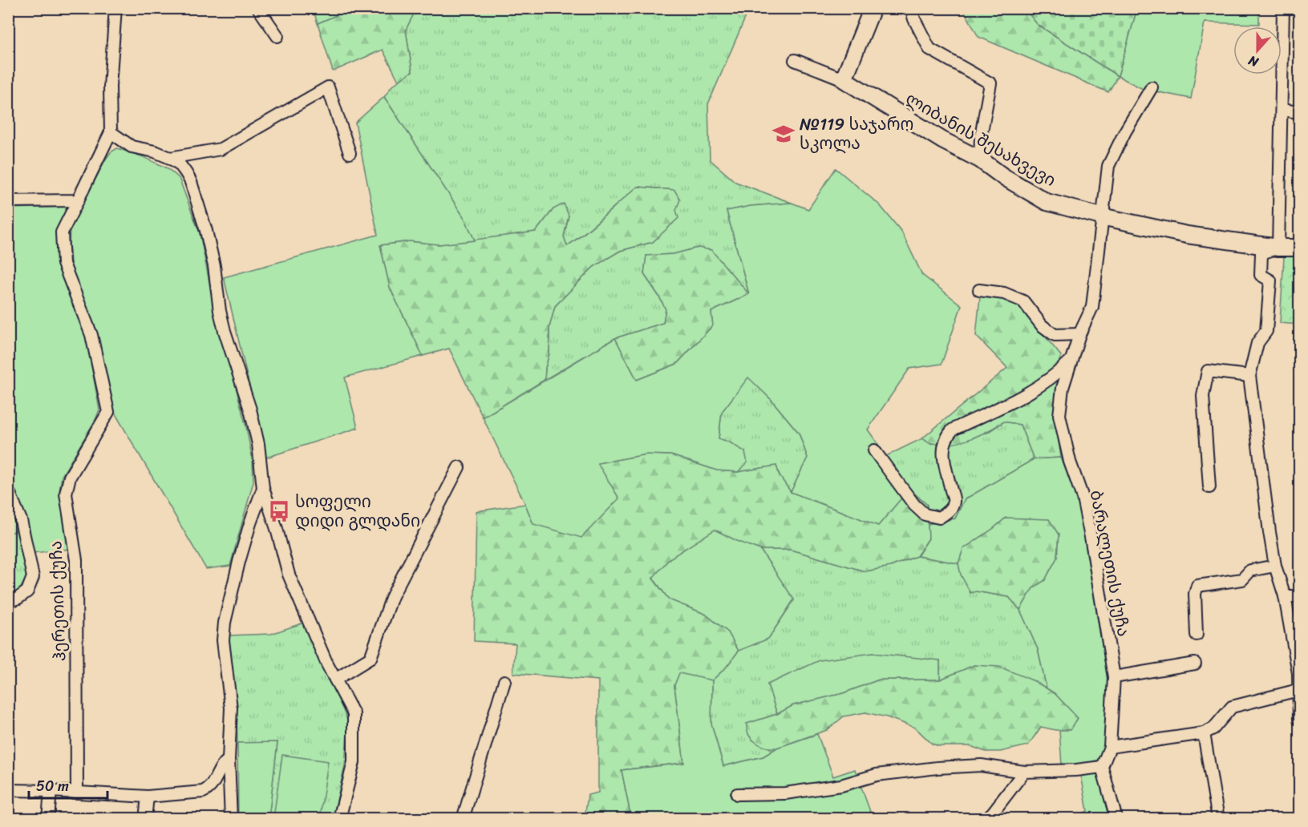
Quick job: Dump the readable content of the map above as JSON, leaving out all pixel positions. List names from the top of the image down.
{
  "streets": {
    "street": ["ლიბანის შესახვევი", "ბარალეთის ქუჩა", "ჰერეთის ქუჩა"]
  },
  "crossings": [
    ["ლიბანის შესახვევი", "ბარალეთის ქუჩა"]
  ],
  "places": {
    "school or university": ["№119 საჯარო სკოლა"],
    "bus stop": ["სოფელი დიდი გლდანი"]
  },
  "scale_bar": "50 m",
  "north": "bottom"
}
